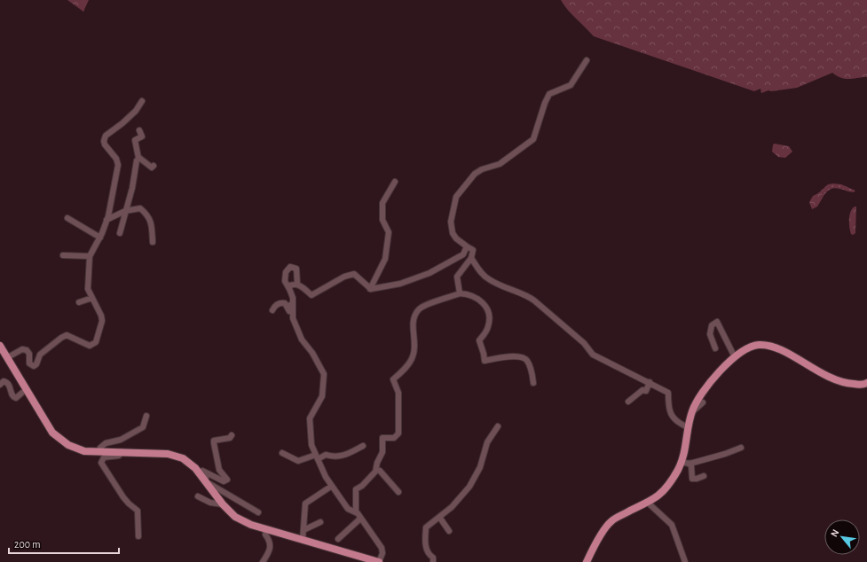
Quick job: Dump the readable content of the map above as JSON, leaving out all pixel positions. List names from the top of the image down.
{
  "scale_bar": "200 m",
  "north": "top left"
}
